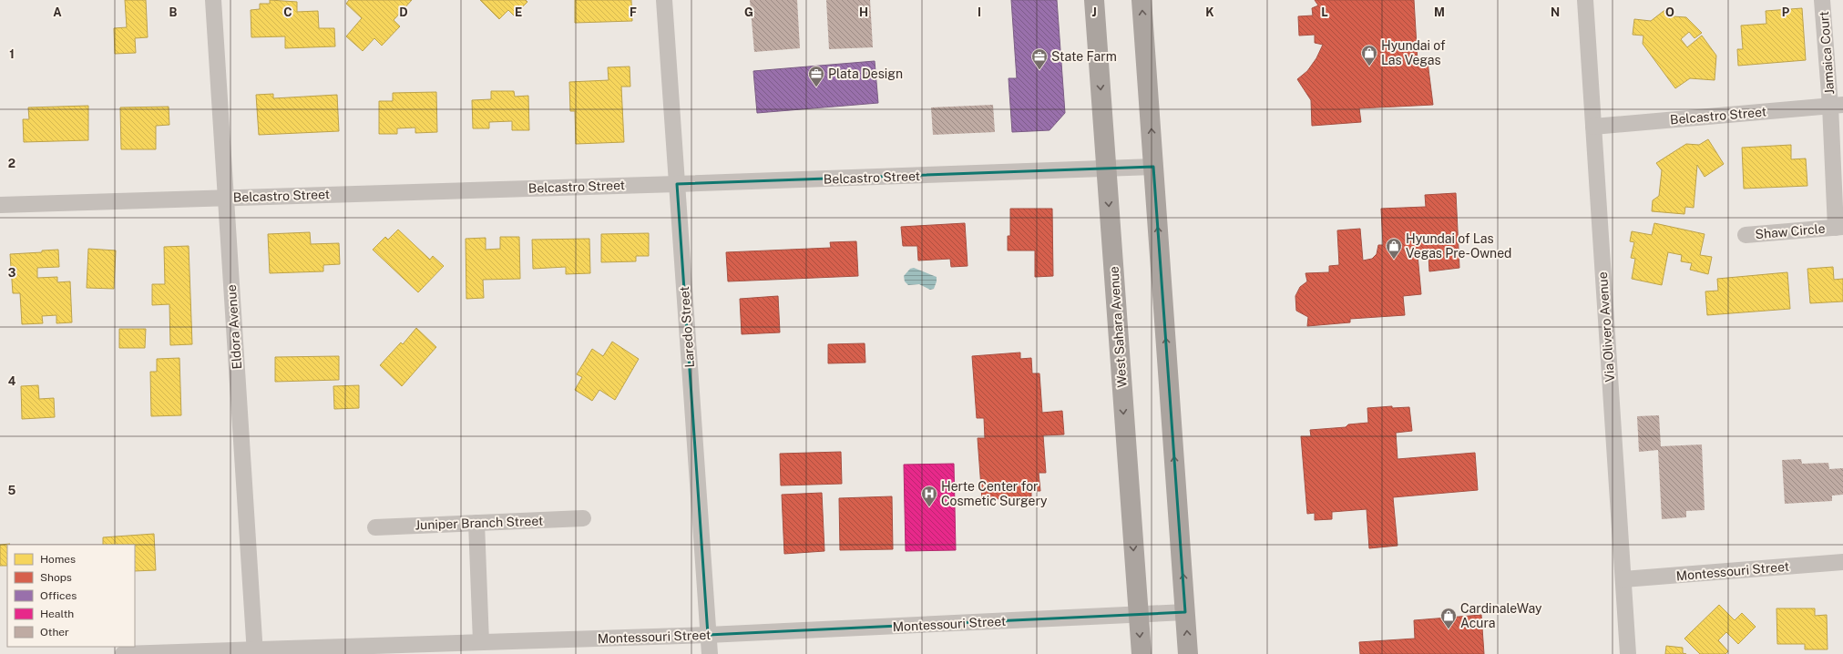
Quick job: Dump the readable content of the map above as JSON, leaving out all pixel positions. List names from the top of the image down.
{
  "streets": {
    "main road": ["West Sahara Avenue"],
    "street": [
      "Jamaica Court",
      "Belcastro Street",
      "Shaw Circle",
      "Eldora Avenue",
      "Laredo Street",
      "Via Olivero Avenue",
      "Juniper Branch Street",
      "Montessouri Street"
    ]
  },
  "crossings": [
    ["Jamaica Court", "Belcastro Street"],
    ["Jamaica Court", "Shaw Circle"],
    ["Belcastro Street", "Shaw Circle"],
    ["Belcastro Street", "Eldora Avenue"],
    ["Belcastro Street", "Laredo Street"],
    ["Belcastro Street", "West Sahara Avenue"],
    ["Belcastro Street", "Via Olivero Avenue"],
    ["Eldora Avenue", "Montessouri Street"],
    ["Laredo Street", "Montessouri Street"],
    ["West Sahara Avenue", "Montessouri Street"],
    ["Via Olivero Avenue", "Montessouri Street"]
  ],
  "places": {
    "shop": ["Hyundai of Las Vegas", "Hyundai of Las Vegas Pre-Owned", "CardinaleWay Acura"],
    "office": ["State Farm", "Plata Design"],
    "hospital": ["Herte Center for Cosmetic Surgery"]
  },
  "legend": [
    "Homes",
    "Shops",
    "Offices",
    "Health",
    "Other"
  ],
  "grid": {
    "columns": [
      "A",
      "B",
      "C",
      "D",
      "E",
      "F",
      "G",
      "H",
      "I",
      "J",
      "K",
      "L",
      "M",
      "N",
      "O",
      "P"
    ],
    "rows": [
      "1",
      "2",
      "3",
      "4",
      "5"
    ]
  }
}
